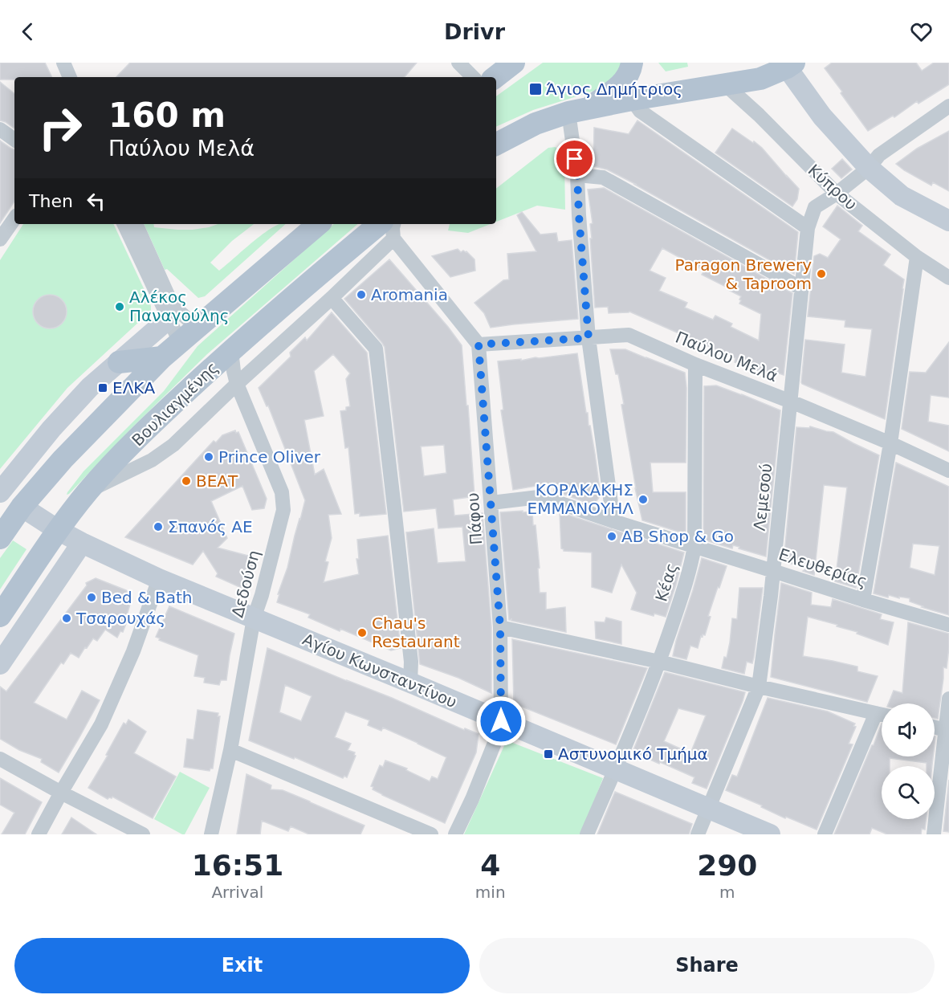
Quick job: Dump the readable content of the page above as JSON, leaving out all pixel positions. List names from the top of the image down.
{
  "streets": {
    "main road": ["Βουλιαγμένης"],
    "street": [
      "Κύπρου",
      "Παύλου Μελά",
      "Λεμεσού",
      "Πάφου",
      "Ελευθερίας",
      "Κέας",
      "Δεδούση",
      "Αγίου Κωνσταντίνου"
    ]
  },
  "crossings": [
    ["Κύπρου", "Λεμεσού"],
    ["Παύλου Μελά", "Λεμεσού"],
    ["Παύλου Μελά", "Πάφου"],
    ["Παύλου Μελά", "Κέας"],
    ["Βουλιαγμένης", "Δεδούση"],
    ["Βουλιαγμένης", "Αγίου Κωνσταντίνου"],
    ["Λεμεσού", "Ελευθερίας"],
    ["Λεμεσού", "Αγίου Κωνσταντίνου"],
    ["Πάφου", "Ελευθερίας"],
    ["Πάφου", "Αγίου Κωνσταντίνου"],
    ["Ελευθερίας", "Κέας"],
    ["Κέας", "Αγίου Κωνσταντίνου"],
    ["Δεδούση", "Αγίου Κωνσταντίνου"]
  ],
  "places": {
    "transit": ["Άγιος Δημήτριος", "ΕΛΚΑ", "Αστυνομικό Τμήμα"],
    "other": [
      "Paragon Brewery & Taproom",
      "Aromania",
      "Αλέκος Παναγούλης",
      "Prince Oliver",
      "ΒΕΑΤ",
      "ΚΟΡΑΚΑΚΗΣ ΕΜΜΑΝΟΥΗΛ",
      "Σπανός ΑΕ",
      "ΑΒ Shop & Go",
      "Bed & Bath",
      "Τσαρουχάς",
      "Chau's Restaurant"
    ]
  },
  "page": {
    "header": "Drivr",
    "turn": ["160 m", "Παύλου Μελά"],
    "then": "Then",
    "eta": [
      "16:51",
      "Arrival",
      "4",
      "min",
      "290",
      "m"
    ],
    "buttons": ["Exit", "Share"]
  }
}
